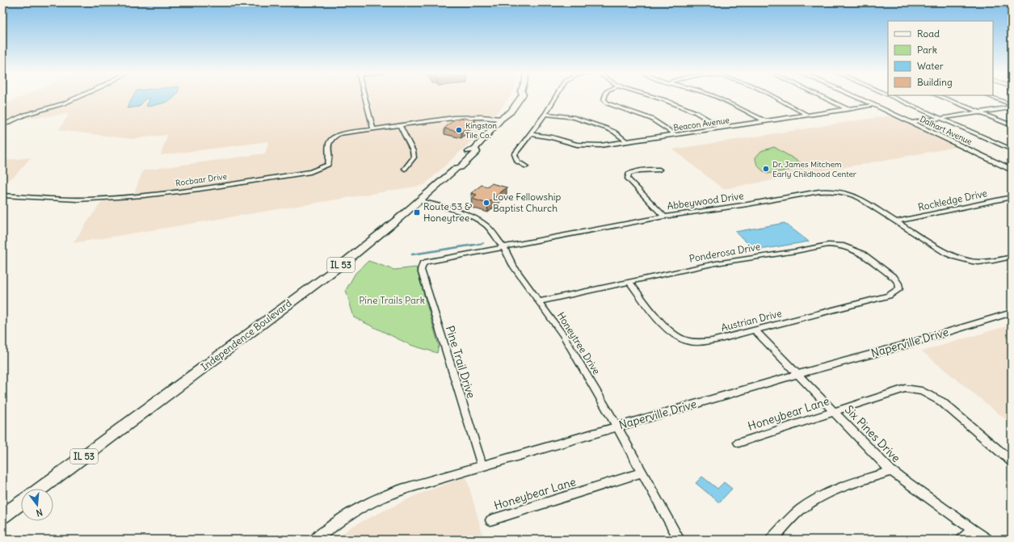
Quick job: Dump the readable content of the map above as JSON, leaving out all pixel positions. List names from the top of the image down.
{
  "streets": {
    "main road": ["Dalhart Avenue", "IL 53", "Independence Boulevard"],
    "street": [
      "Beacon Avenue",
      "Rocbaar Drive",
      "Rockledge Drive",
      "Abbeywood Drive",
      "Ponderosa Drive",
      "Austrian Drive",
      "Naperville Drive",
      "Honeytree Drive",
      "Pine Trail Drive",
      "Honeybear Lane",
      "Six Pines Drive"
    ]
  },
  "crossings": [
    ["Beacon Avenue", "Dalhart Avenue"],
    ["Rockledge Drive", "Abbeywood Drive"],
    ["Abbeywood Drive", "Honeytree Drive"],
    ["Abbeywood Drive", "Pine Trail Drive"],
    ["Ponderosa Drive", "Austrian Drive"],
    ["Ponderosa Drive", "Honeytree Drive"],
    ["Austrian Drive", "Six Pines Drive"],
    ["Independence Boulevard", "Honeytree Drive"],
    ["Naperville Drive", "Honeytree Drive"],
    ["Naperville Drive", "Pine Trail Drive"],
    ["Naperville Drive", "Six Pines Drive"],
    ["Honeytree Drive", "Honeybear Lane"],
    ["Honeybear Lane", "Six Pines Drive"]
  ],
  "parks": ["Pine Trails Park"],
  "places": {
    "other": ["Kingston Tile Co.", "Dr. James Mitchem Early Childhood Center", "Love Fellowship Baptist Church"],
    "transit": ["Route 53 & Honeytree"]
  },
  "legend": [
    "Road",
    "Park",
    "Water",
    "Building"
  ],
  "north": "bottom"
}
